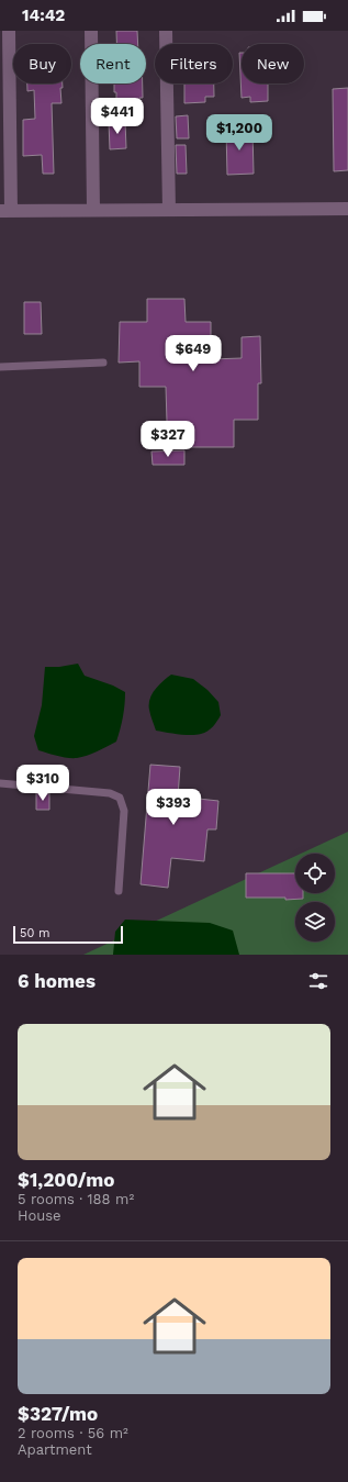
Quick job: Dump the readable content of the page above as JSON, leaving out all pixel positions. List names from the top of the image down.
{
  "scale_bar": "50 m",
  "page": {
    "status": "14:42",
    "chip": [
      "Buy",
      "Rent",
      "Filters",
      "New"
    ],
    "price": [
      "$441",
      "$1,200",
      "$649",
      "$327",
      "$310",
      "$393"
    ],
    "scale": "50 m",
    "heading": "6 homes",
    "list": [
      {
        "name": "$1,200/mo",
        "note": "5 rooms · 188 m² · House"
      },
      {
        "name": "$327/mo",
        "note": "2 rooms · 56 m² · Apartment"
      }
    ]
  }
}
